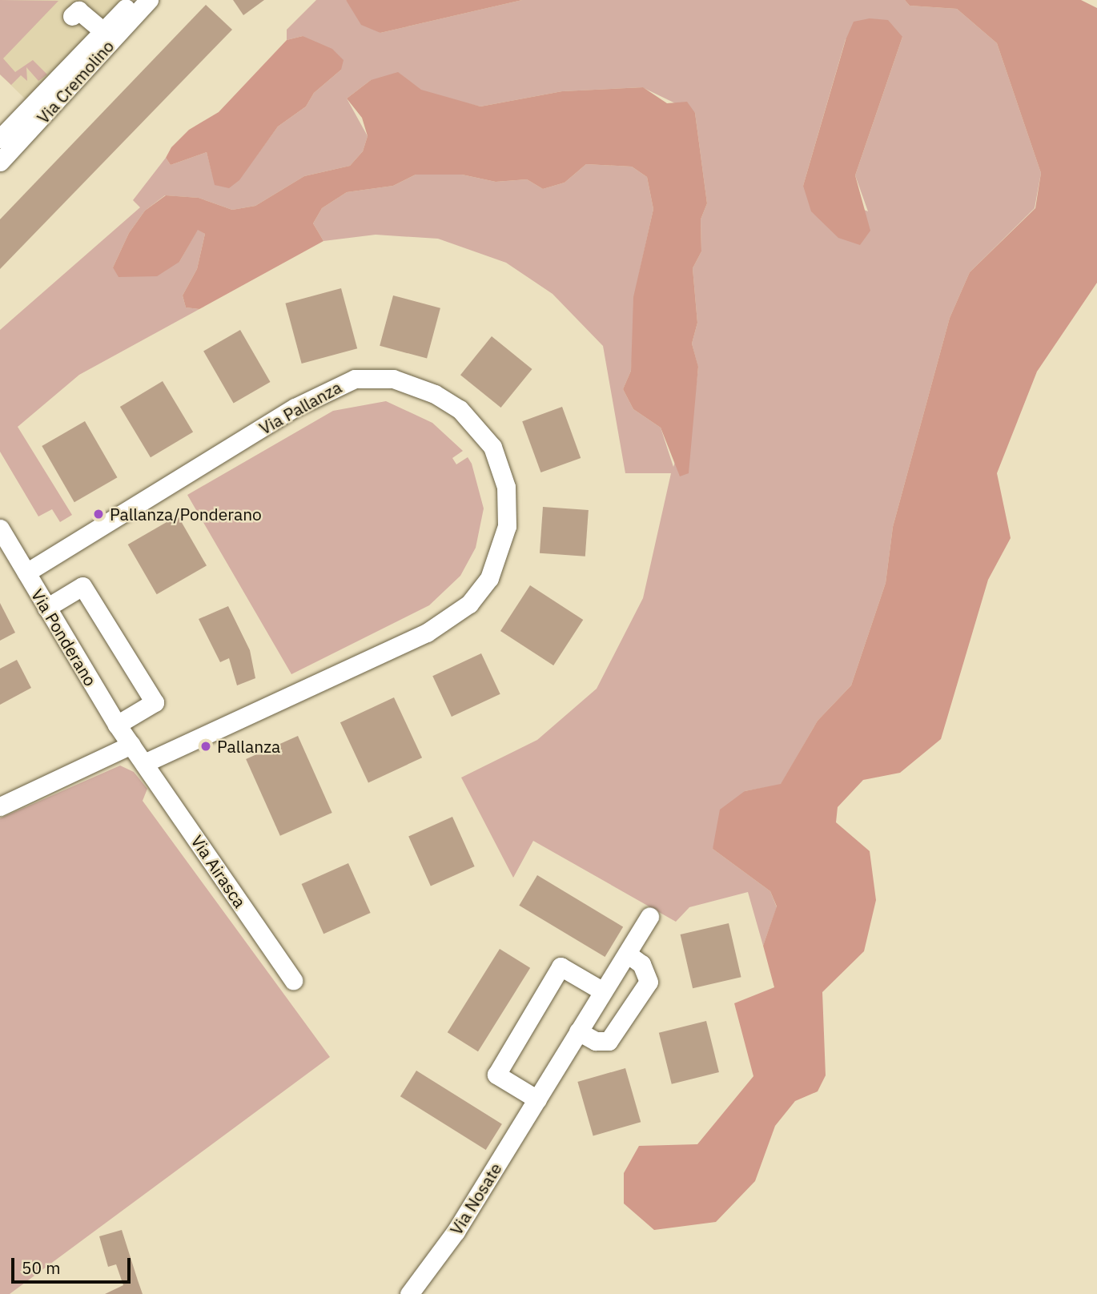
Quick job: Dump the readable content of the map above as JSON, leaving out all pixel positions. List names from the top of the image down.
{
  "streets": {
    "street": [
      "Via Cremolino",
      "Via Pallanza",
      "Via Ponderano",
      "Via Airasca",
      "Via Nosate"
    ]
  },
  "crossings": [
    ["Via Pallanza", "Via Ponderano"],
    ["Via Pallanza", "Via Airasca"],
    ["Via Ponderano", "Via Airasca"]
  ],
  "places": ["Pallanza/Ponderano", "Pallanza"],
  "scale_bar": "50 m"
}
